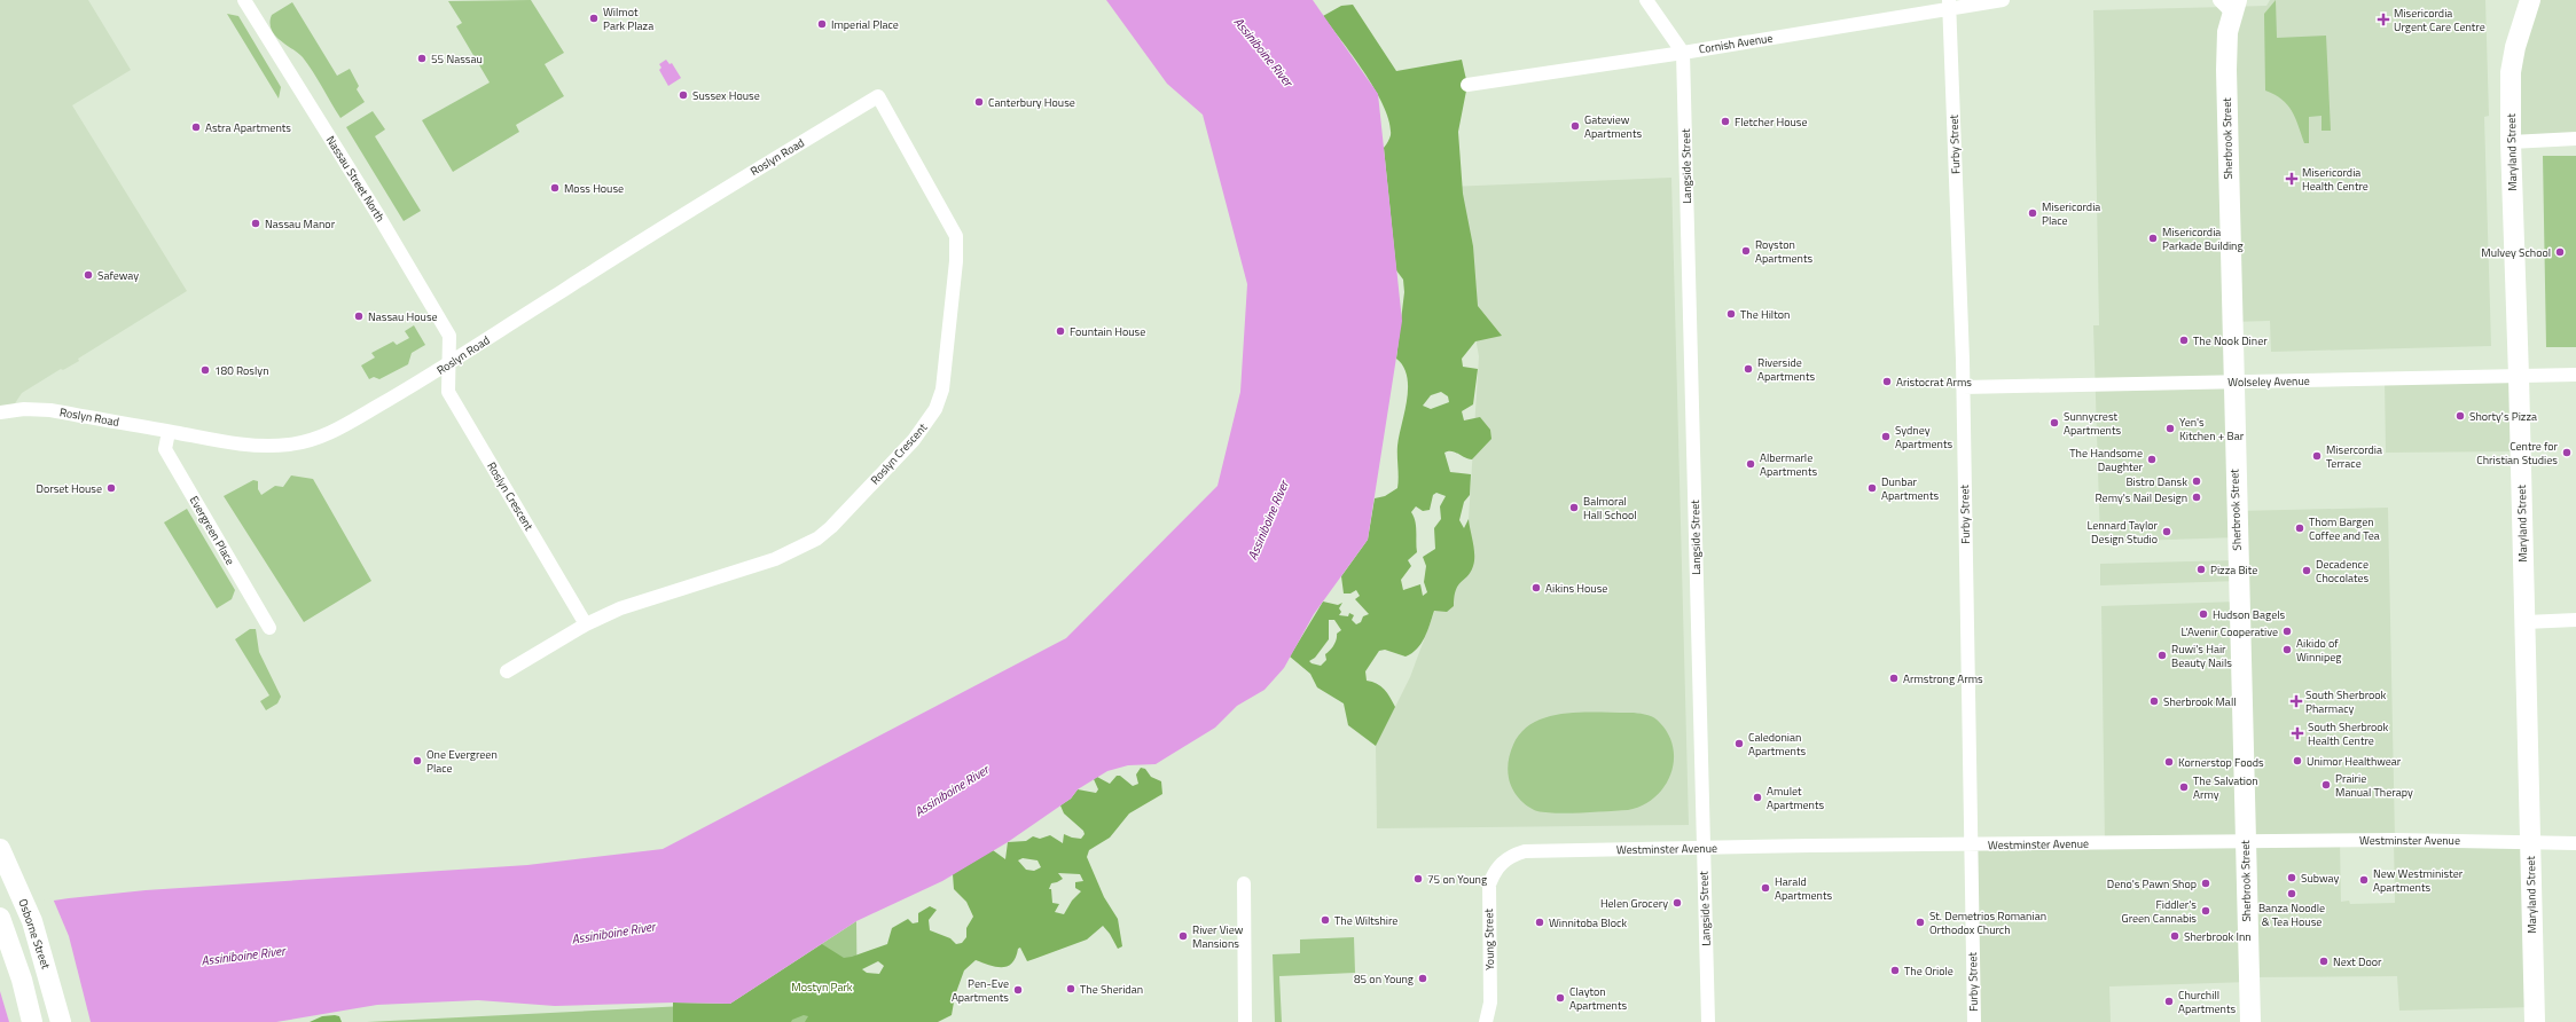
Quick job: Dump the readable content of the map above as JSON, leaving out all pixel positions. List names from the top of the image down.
{
  "streets": {
    "main road": ["Sherbrook Street", "Maryland Street", "Osborne Street"],
    "street": [
      "Cornish Avenue",
      "Furby Street",
      "Roslyn Road",
      "Langside Street",
      "Nassau Street North",
      "Wolseley Avenue",
      "Roslyn Crescent",
      "Evergreen Place",
      "Westminster Avenue",
      "Young Street"
    ]
  },
  "crossings": [
    ["Cornish Avenue", "Furby Street"],
    ["Cornish Avenue", "Langside Street"],
    ["Sherbrook Street", "Wolseley Avenue"],
    ["Sherbrook Street", "Westminster Avenue"],
    ["Furby Street", "Wolseley Avenue"],
    ["Furby Street", "Westminster Avenue"],
    ["Maryland Street", "Wolseley Avenue"],
    ["Maryland Street", "Westminster Avenue"],
    ["Roslyn Road", "Nassau Street North"],
    ["Roslyn Road", "Roslyn Crescent"],
    ["Roslyn Road", "Evergreen Place"],
    ["Langside Street", "Westminster Avenue"],
    ["Nassau Street North", "Roslyn Crescent"],
    ["Westminster Avenue", "Young Street"]
  ],
  "water": ["Assiniboine River"],
  "parks": ["Mostyn Park"],
  "places": {
    "other": [
      "Wilmot Park Plaza",
      "Imperial Place",
      "55 Nassau",
      "Sussex House",
      "Canterbury House",
      "Fletcher House",
      "Gateview Apartments",
      "Astra Apartments",
      "Moss House",
      "Misericordia Place",
      "Nassau Manor",
      "Misericordia Parkade Building",
      "Royston Apartments",
      "Mulvey School",
      "Safeway",
      "The Hilton",
      "Nassau House",
      "Fountain House",
      "The Nook Diner",
      "Riverside Apartments",
      "180 Roslyn",
      "Aristocrat Arms",
      "Shorty's Pizza",
      "Sunnycrest Apartments",
      "Yen's Kitchen + Bar",
      "Sydney Apartments",
      "Centre for Christian Studies",
      "Misercordia Terrace",
      "The Handsome Daughter",
      "Albermarle Apartments",
      "Bistro Dansk",
      "Dorset House",
      "Dunbar Apartments",
      "Remy's Nail Design",
      "Balmoral Hall School",
      "Thom Bargen Coffee and Tea",
      "Lennard Taylor Design Studio",
      "Pizza Bite",
      "Decadence Chocolates",
      "Aikins House",
      "Hudson Bagels",
      "L’Avenir Cooperative",
      "Aikido of Winnipeg",
      "Ruwi's Hair Beauty Nails",
      "Armstrong Arms",
      "Sherbrook Mall",
      "Caledonian Apartments",
      "One Evergreen Place",
      "Unimor Healthwear",
      "Kornerstop Foods",
      "Prairie Manual Therapy",
      "The Salvation Army",
      "Amulet Apartments",
      "Subway",
      "75 on Young",
      "New Westminister Apartments",
      "Deno's Pawn Shop",
      "Harald Apartments",
      "Banza Noodle & Tea House",
      "Helen Grocery",
      "Fiddler's Green Cannabis",
      "The Wiltshire",
      "Winnitoba Block",
      "St. Demetrios Romanian Orthodox Church",
      "River View Mansions",
      "Sherbrook Inn",
      "Next Door",
      "The Oriole",
      "85 on Young",
      "The Sheridan",
      "Pen-Eve Apartments",
      "Clayton Apartments",
      "Churchill Apartments"
    ],
    "health": [
      "Misericordia Urgent Care Centre",
      "Misericordia Health Centre",
      "South Sherbrook Pharmacy",
      "South Sherbrook Health Centre"
    ]
  }
}
